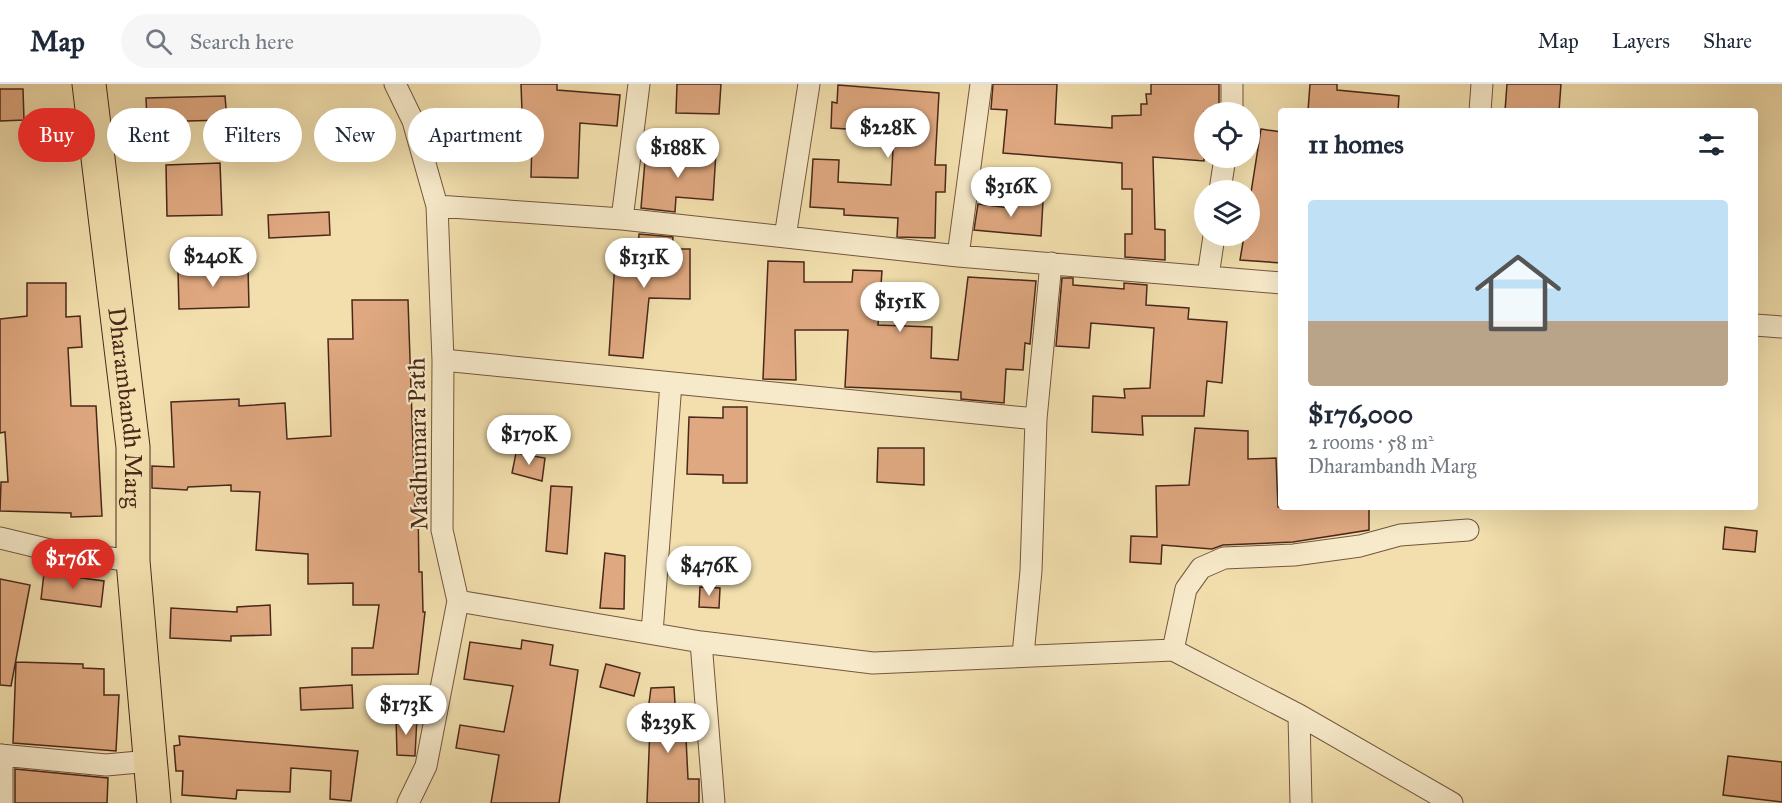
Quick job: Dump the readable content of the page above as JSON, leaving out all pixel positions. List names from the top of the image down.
{
  "streets": {
    "main road": ["Dharambandh Marg"],
    "street": ["Madhumara Path"]
  },
  "page": {
    "header": "Map",
    "search": "Search here",
    "nav": ["Map", "Layers", "Share"],
    "price": [
      "$228K",
      "$188K",
      "$316K",
      "$240K",
      "$131K",
      "$151K",
      "$170K",
      "$176K",
      "$476K",
      "$173K",
      "$239K"
    ],
    "chip": [
      "Buy",
      "Rent",
      "Filters",
      "New",
      "Apartment"
    ],
    "heading": "11 homes",
    "list": [
      {
        "name": "$176,000",
        "note": "2 rooms · 58 m² · Dharambandh Marg"
      }
    ]
  }
}
